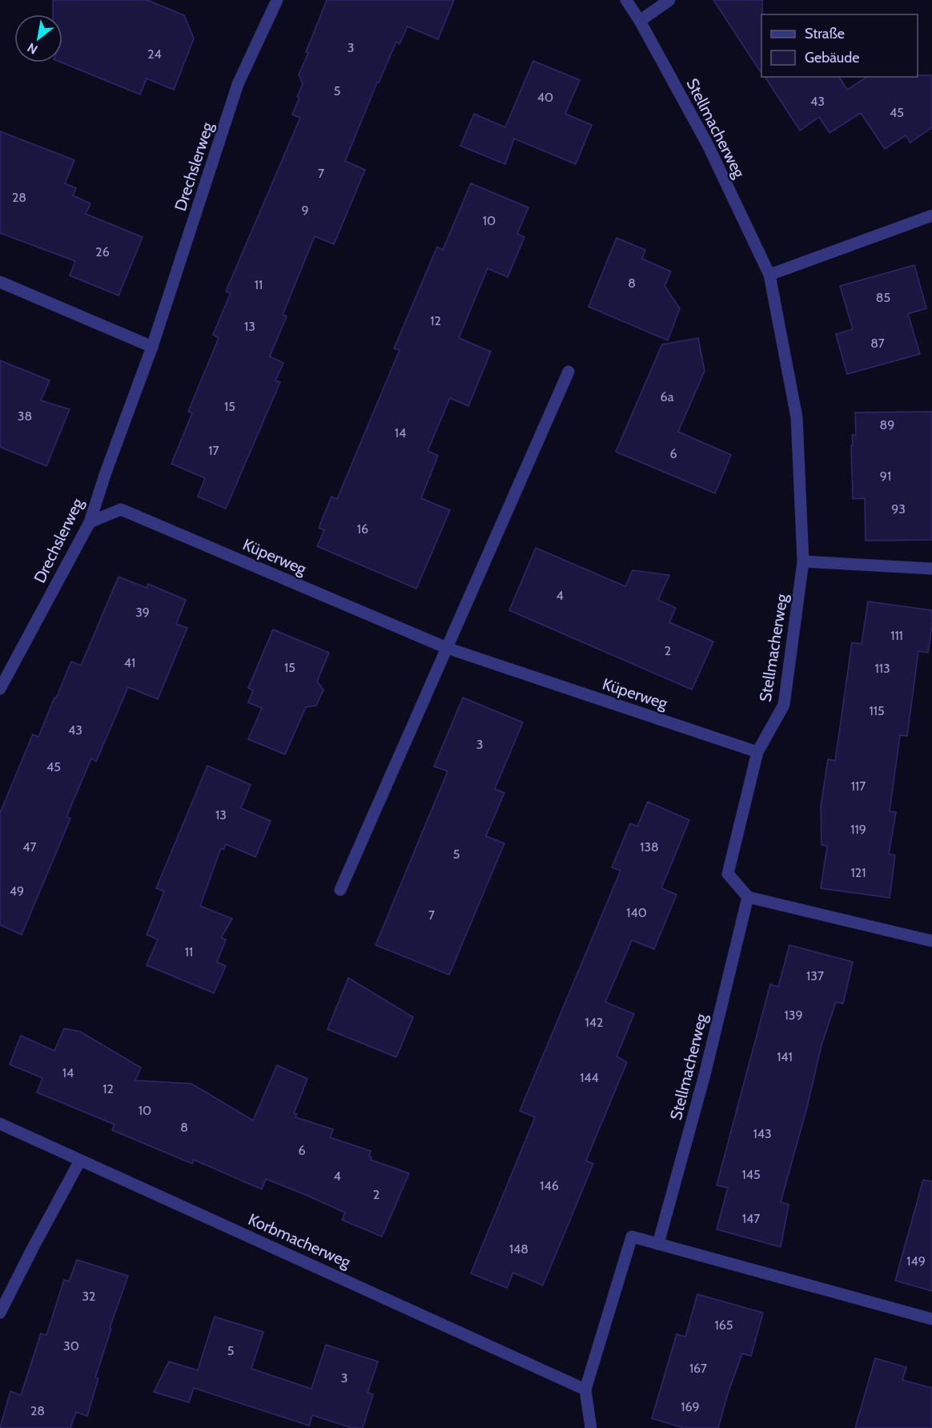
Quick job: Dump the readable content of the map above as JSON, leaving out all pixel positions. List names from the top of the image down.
{
  "streets": {
    "street": [
      "Stellmacherweg",
      "Drechslerweg",
      "Küperweg",
      "Korbmacherweg"
    ]
  },
  "crossings": [
    ["Stellmacherweg", "Küperweg"],
    ["Drechslerweg", "Küperweg"]
  ],
  "house_numbers": [
    "3",
    "24",
    "5",
    "40",
    "43",
    "45",
    "7",
    "28",
    "9",
    "10",
    "26",
    "8",
    "11",
    "85",
    "12",
    "13",
    "87",
    "6a",
    "15",
    "38",
    "89",
    "14",
    "17",
    "6",
    "91",
    "93",
    "16",
    "4",
    "39",
    "111",
    "2",
    "41",
    "15",
    "113",
    "115",
    "43",
    "3",
    "45",
    "117",
    "13",
    "119",
    "47",
    "138",
    "5",
    "121",
    "49",
    "140",
    "7",
    "11",
    "137",
    "139",
    "142",
    "141",
    "14",
    "144",
    "12",
    "10",
    "8",
    "143",
    "6",
    "145",
    "4",
    "146",
    "2",
    "147",
    "148",
    "149",
    "32",
    "165",
    "30",
    "5",
    "167",
    "3",
    "169",
    "28"
  ],
  "legend": ["Straße", "Gebäude"],
  "north": "bottom left"
}
